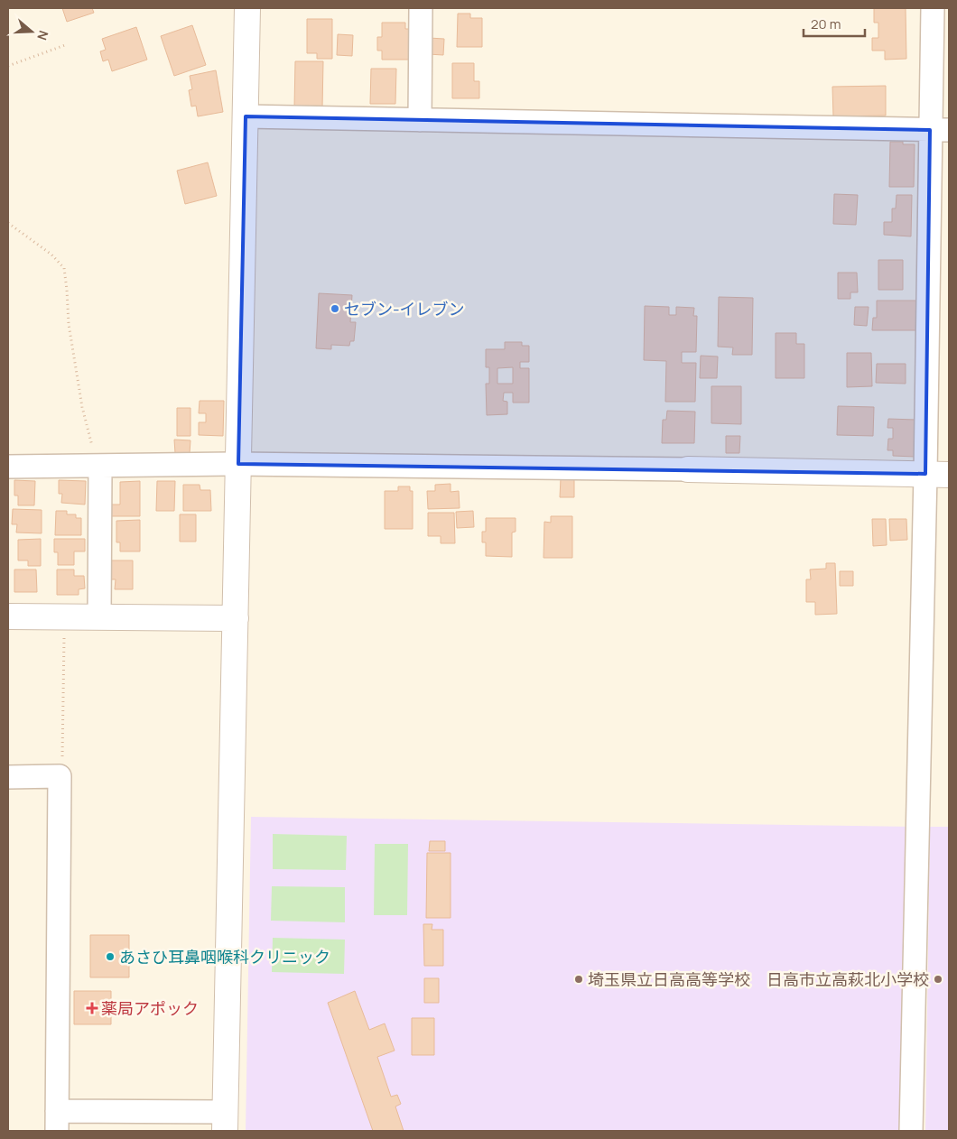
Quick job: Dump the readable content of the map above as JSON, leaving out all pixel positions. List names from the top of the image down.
{
  "places": {
    "other": [
      "セブン-イレブン",
      "あさひ耳鼻咽喉科クリニック",
      "埼玉県立日高高等学校",
      "日高市立高萩北小学校"
    ],
    "health": ["薬局アポック"]
  },
  "scale_bar": "20 m",
  "north": "right"
}
